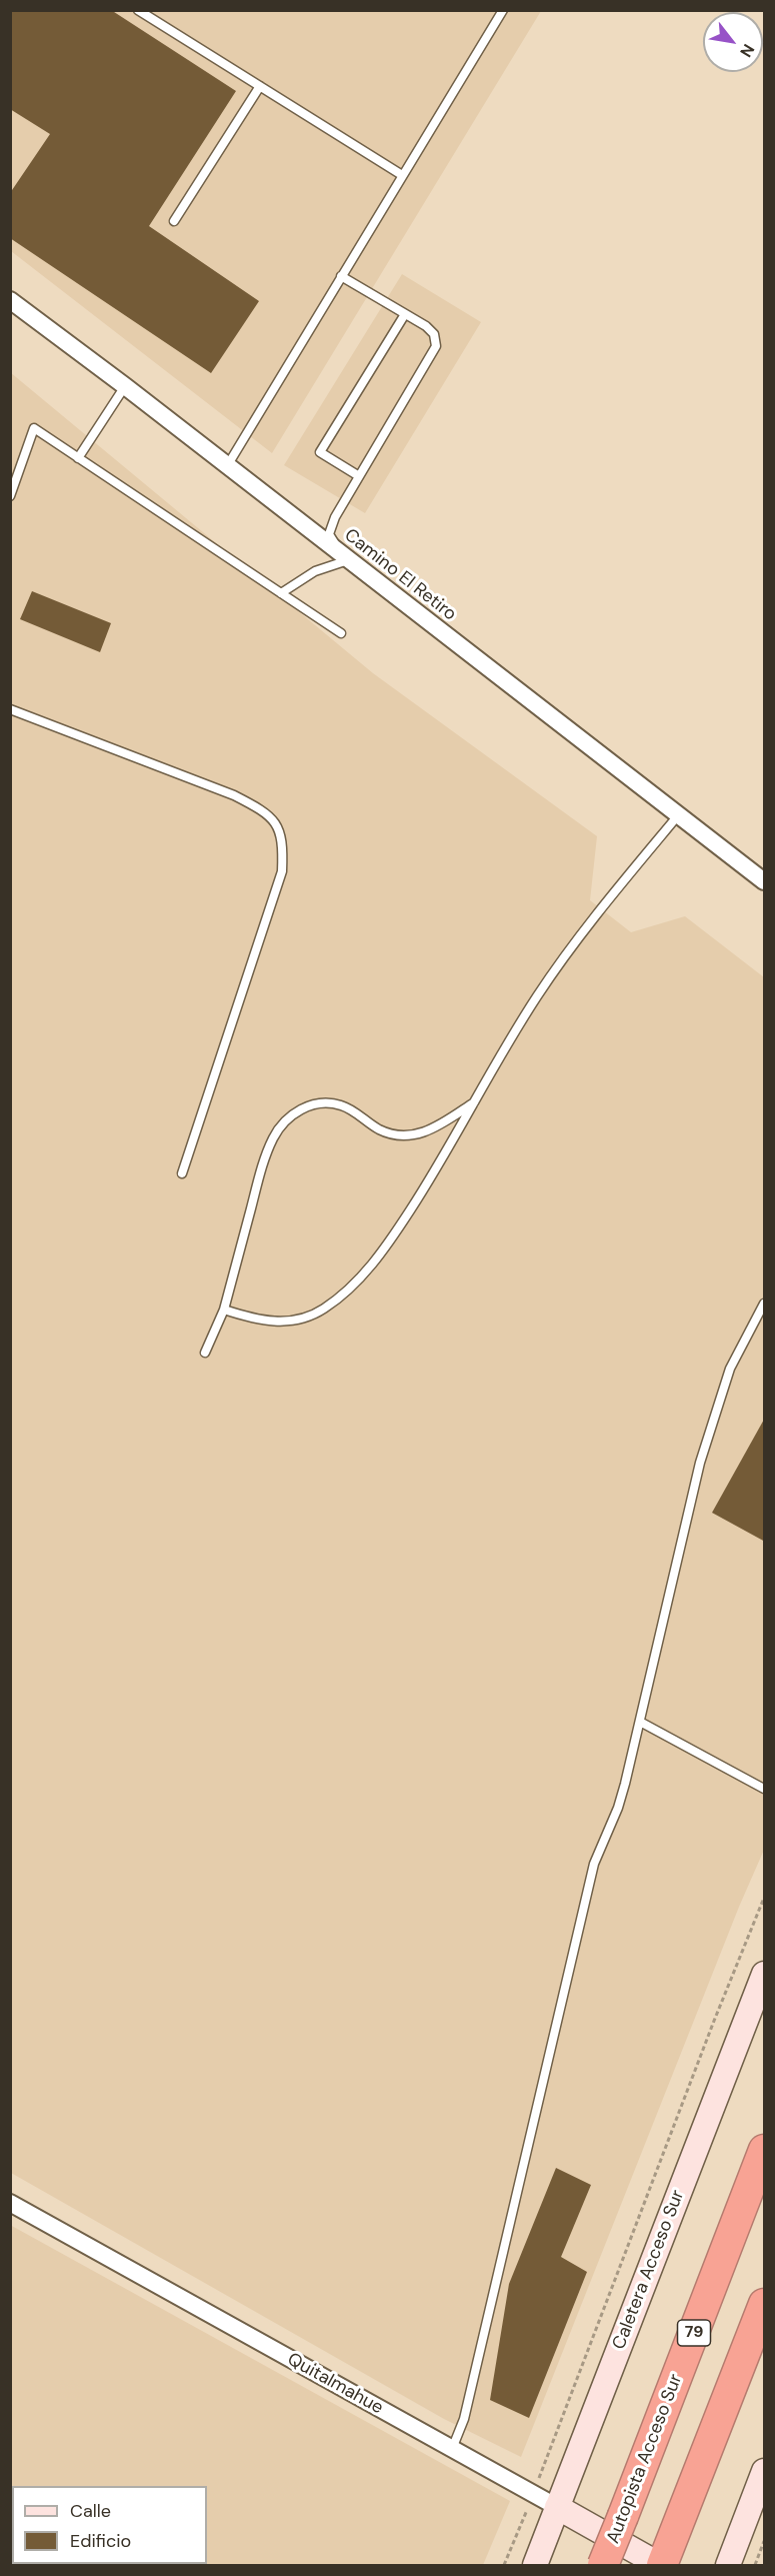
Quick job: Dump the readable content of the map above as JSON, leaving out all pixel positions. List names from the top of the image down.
{
  "streets": {
    "highway": ["79", "Autopista Acceso Sur"],
    "main road": ["Caletera Acceso Sur", "Quitalmahue"],
    "street": ["Camino El Retiro"]
  },
  "crossings": [
    ["Caletera Acceso Sur", "Quitalmahue"]
  ],
  "legend": ["Calle", "Edificio"],
  "north": "bottom right"
}
